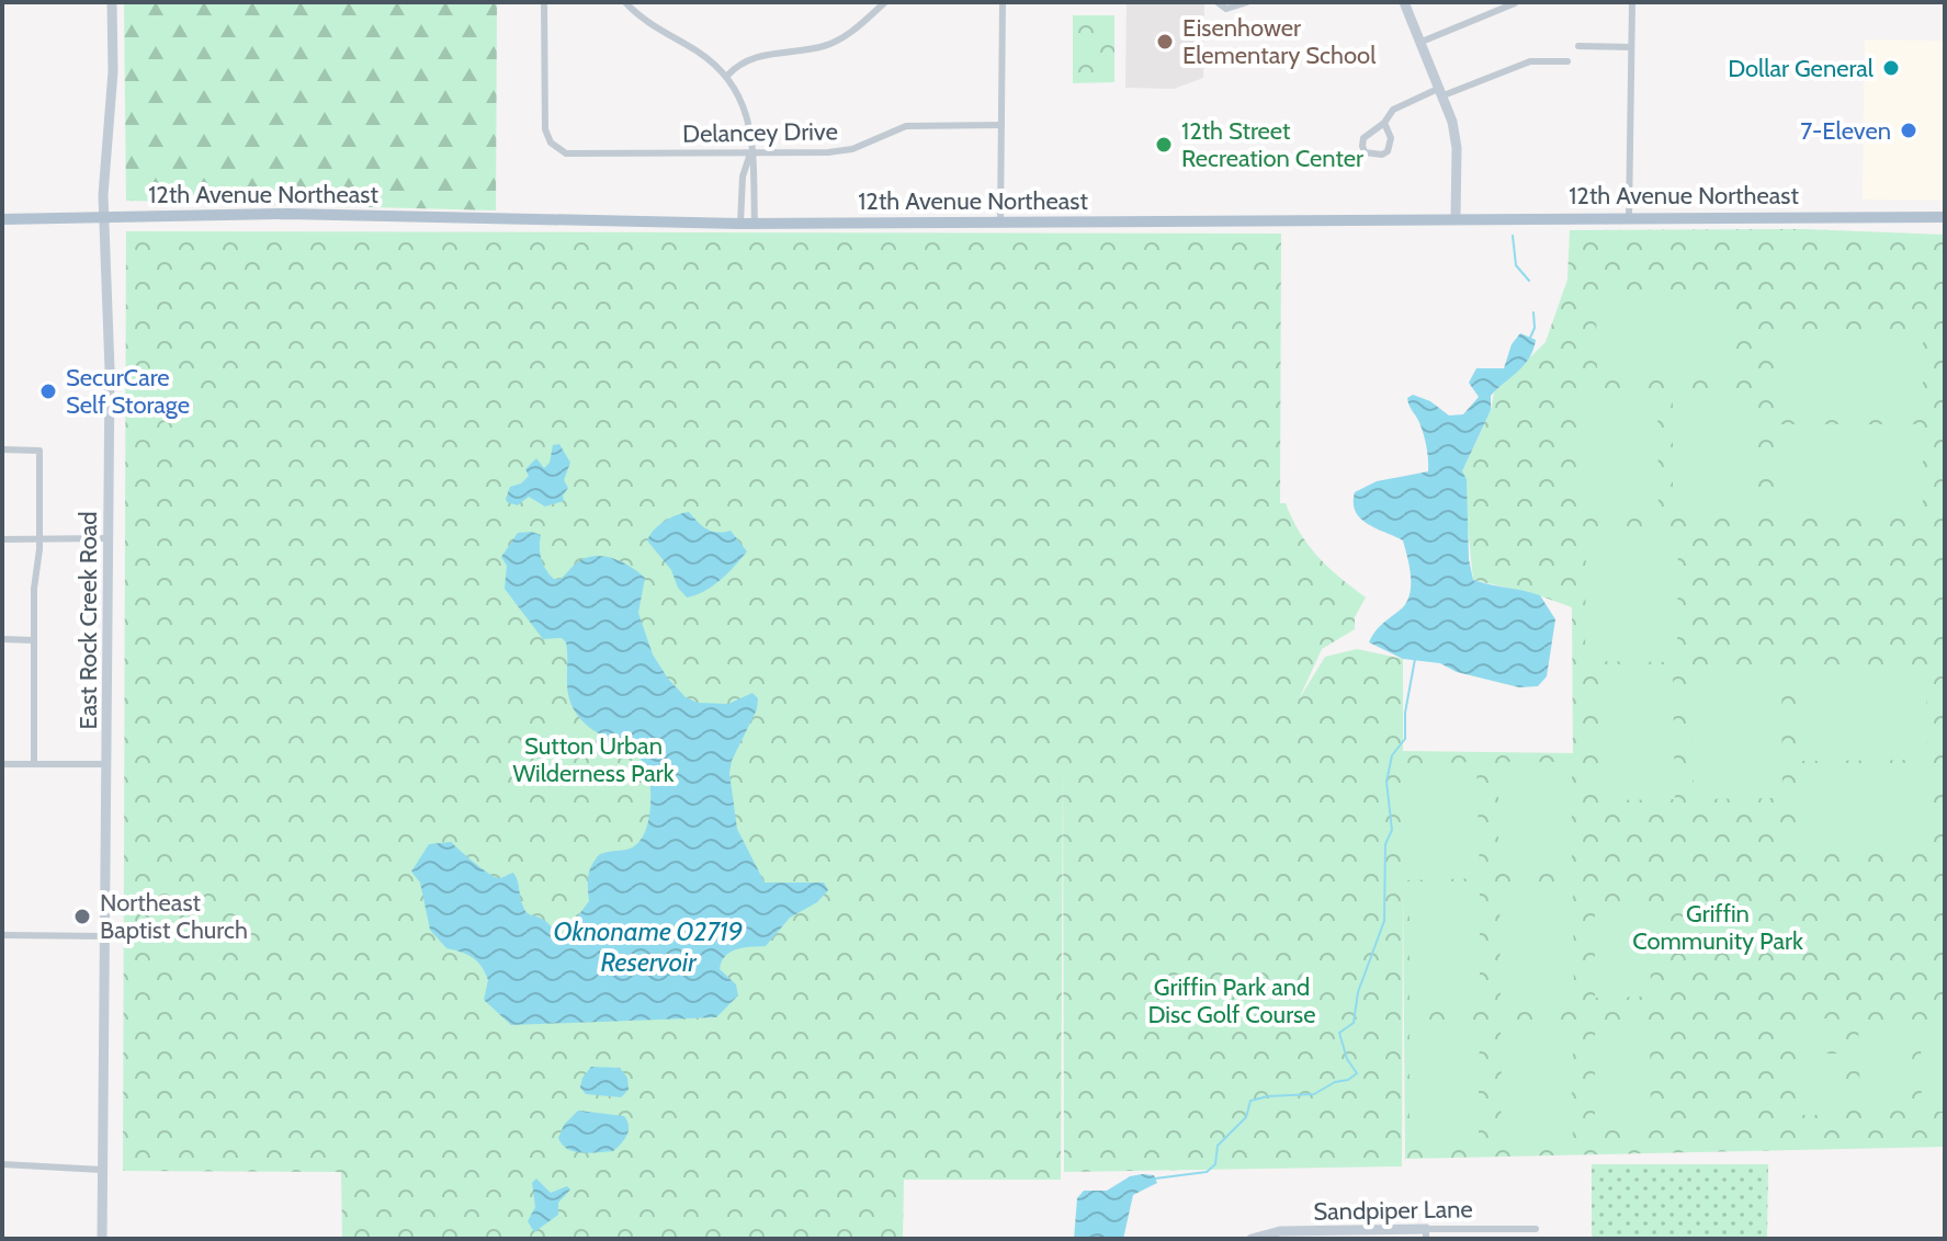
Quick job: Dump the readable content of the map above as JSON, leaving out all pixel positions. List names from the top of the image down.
{
  "streets": {
    "main road": ["12th Avenue Northeast", "East Rock Creek Road", "Sandpiper Lane"],
    "street": ["Delancey Drive"]
  },
  "crossings": [
    ["12th Avenue Northeast", "East Rock Creek Road"]
  ],
  "water": ["Oknoname 02719 Reservoir"],
  "parks": ["Sutton Urban Wilderness Park", "Griffin Community Park", "Griffin Park and Disc Golf Course"],
  "places": [
    "Eisenhower Elementary School",
    "Dollar General",
    "7-Eleven",
    "12th Street Recreation Center",
    "SecurCare Self Storage",
    "Northeast Baptist Church"
  ]
}
